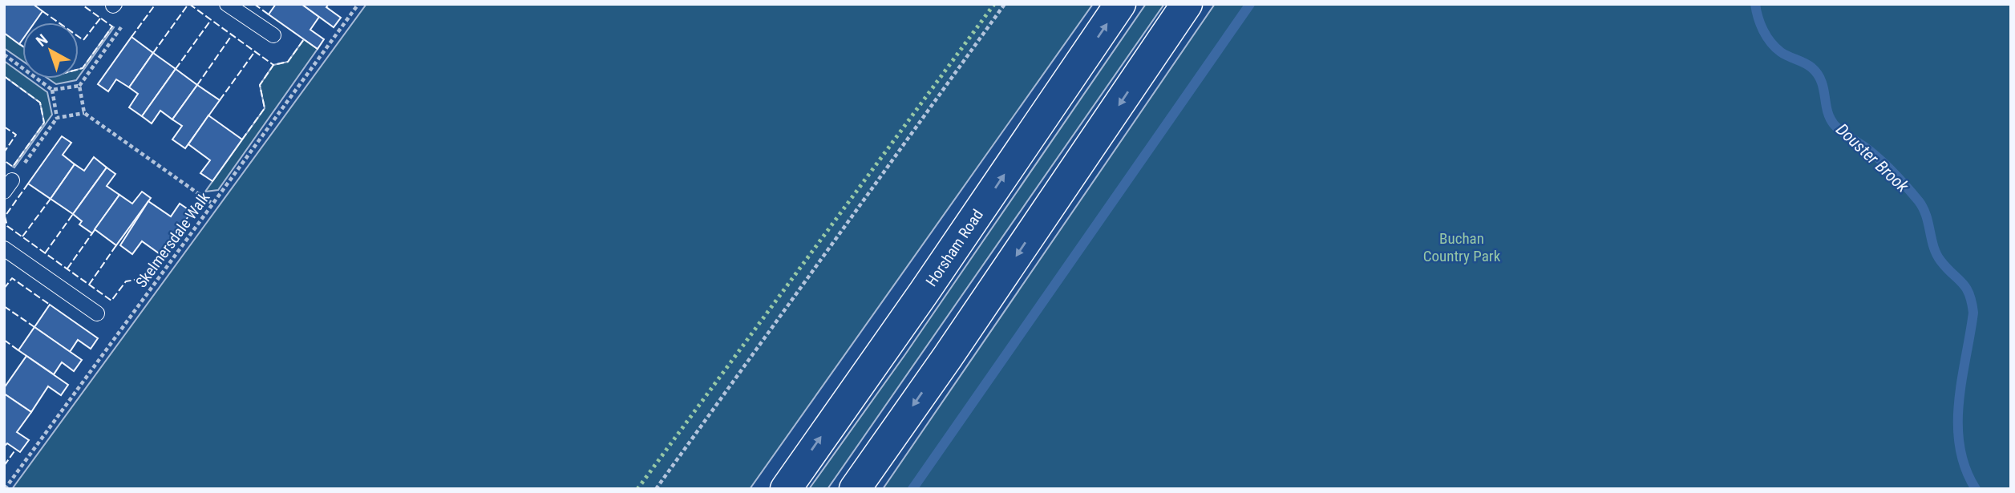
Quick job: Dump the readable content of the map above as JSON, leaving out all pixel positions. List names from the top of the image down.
{
  "streets": {
    "main road": ["Horsham Road"],
    "path": ["Skelmersdale Walk"]
  },
  "water": ["Douster Brook"],
  "parks": ["Buchan Country Park"],
  "north": "top left"
}
